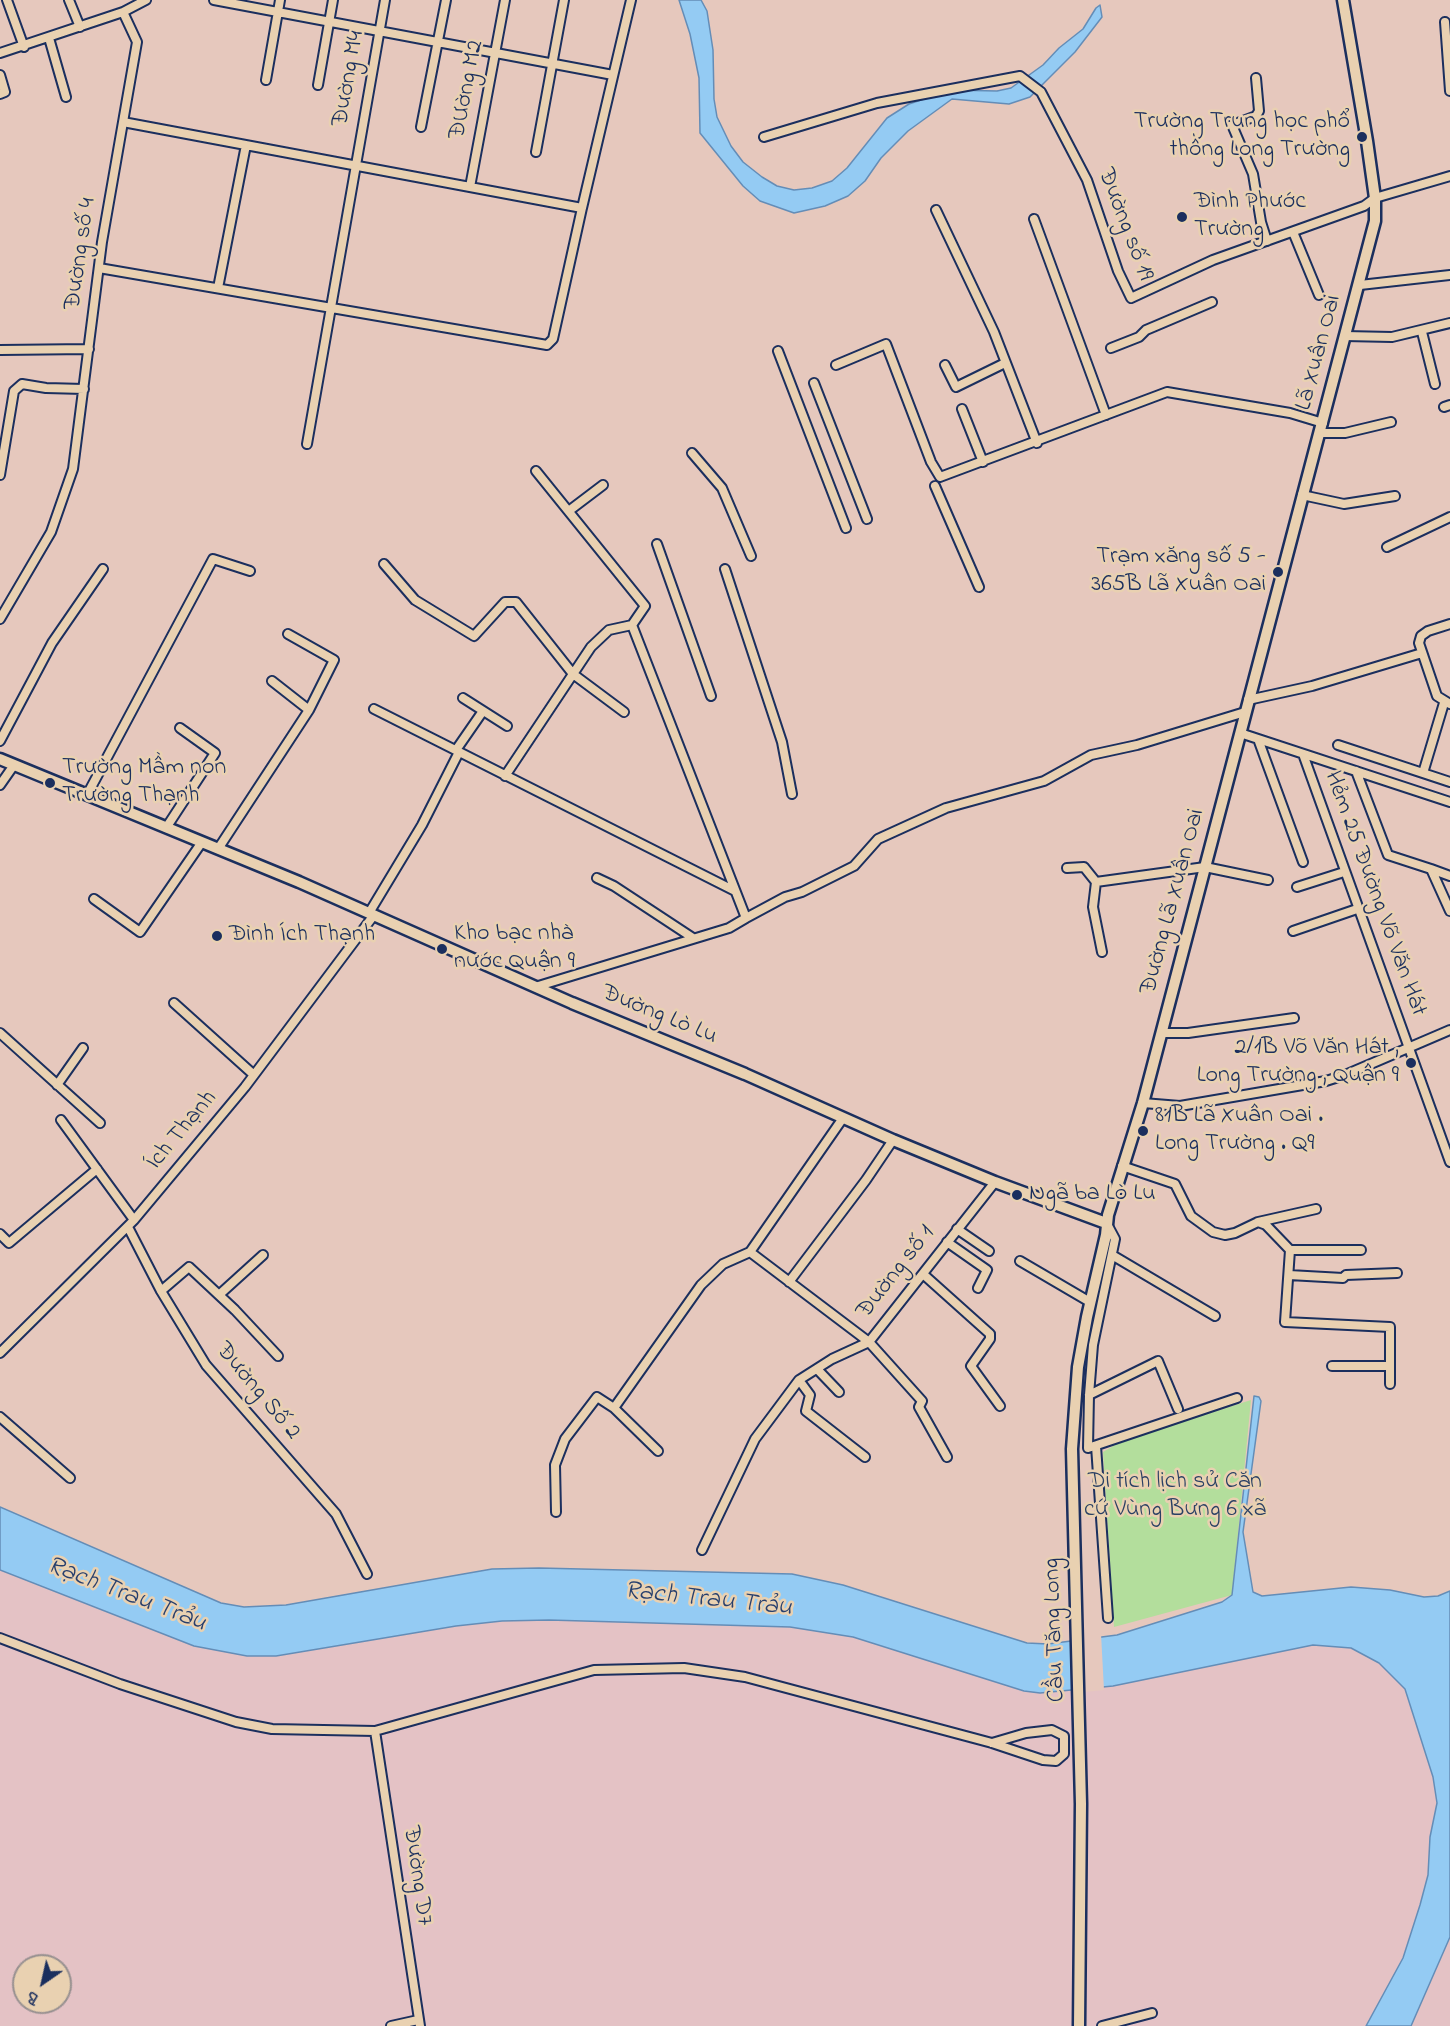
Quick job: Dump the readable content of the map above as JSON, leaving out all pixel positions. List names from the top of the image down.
{
  "streets": {
    "main road": [
      "Lã Xuân Oai",
      "Đường Lã Xuân Oai",
      "Đường Lò Lu",
      "Cầu Tăng Long"
    ],
    "street": [
      "Đường M4",
      "ĐƯờng M2",
      "Đường số 19",
      "Đường số 4",
      "Hẻm 25 Đường Võ Văn Hát",
      "Ích Thạnh",
      "Đường số 1",
      "Đường Số 2",
      "Đường D7"
    ]
  },
  "crossings": [
    ["Đường số 19", "Lã Xuân Oai"],
    ["Lã Xuân Oai", "Đường Lã Xuân Oai"],
    ["Đường Lò Lu", "Ích Thạnh"],
    ["Đường Lò Lu", "Đường số 1"],
    ["Ích Thạnh", "Đường Số 2"]
  ],
  "water": ["Rạch Trau Trảu"],
  "parks": ["Di tích lịch sử Căn cứ Vùng Bưng 6 xã"],
  "places": [
    "Trường Trung học phổ thông Long Trường",
    "Đình Phước Trường",
    "Trạm xăng số 5 - 365B Lã Xuân Oai",
    "Trường Mầm non Trường Thạnh",
    "Đình Ích Thạnh",
    "Kho bạc nhà nước Quận 9",
    "2/1B Võ Văn Hát , Long Trường , Quận 9",
    "81B Lã Xuân Oai . Long Trường . Q9",
    "Ngã ba Lò Lu"
  ],
  "north": "bottom left"
}
